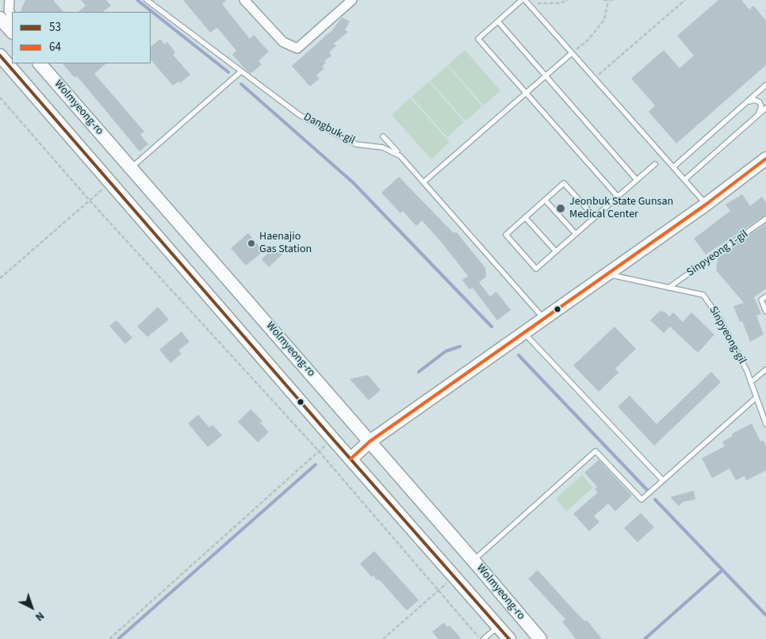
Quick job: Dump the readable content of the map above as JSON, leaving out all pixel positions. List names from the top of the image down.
{
  "streets": {
    "street": ["Wolmyeong-ro"],
    "lane": ["Dangbuk-gil", "Sinpyeong 1-gil", "Sinpyeong-gil"]
  },
  "crossings": [
    ["Sinpyeong 1-gil", "Sinpyeong-gil"]
  ],
  "places": ["Jeonbuk State Gunsan Medical Center", "Haenajio Gas Station"],
  "lines": ["transit line 53", "transit line 64"],
  "legend": ["53", "64"],
  "north": "bottom right"
}
